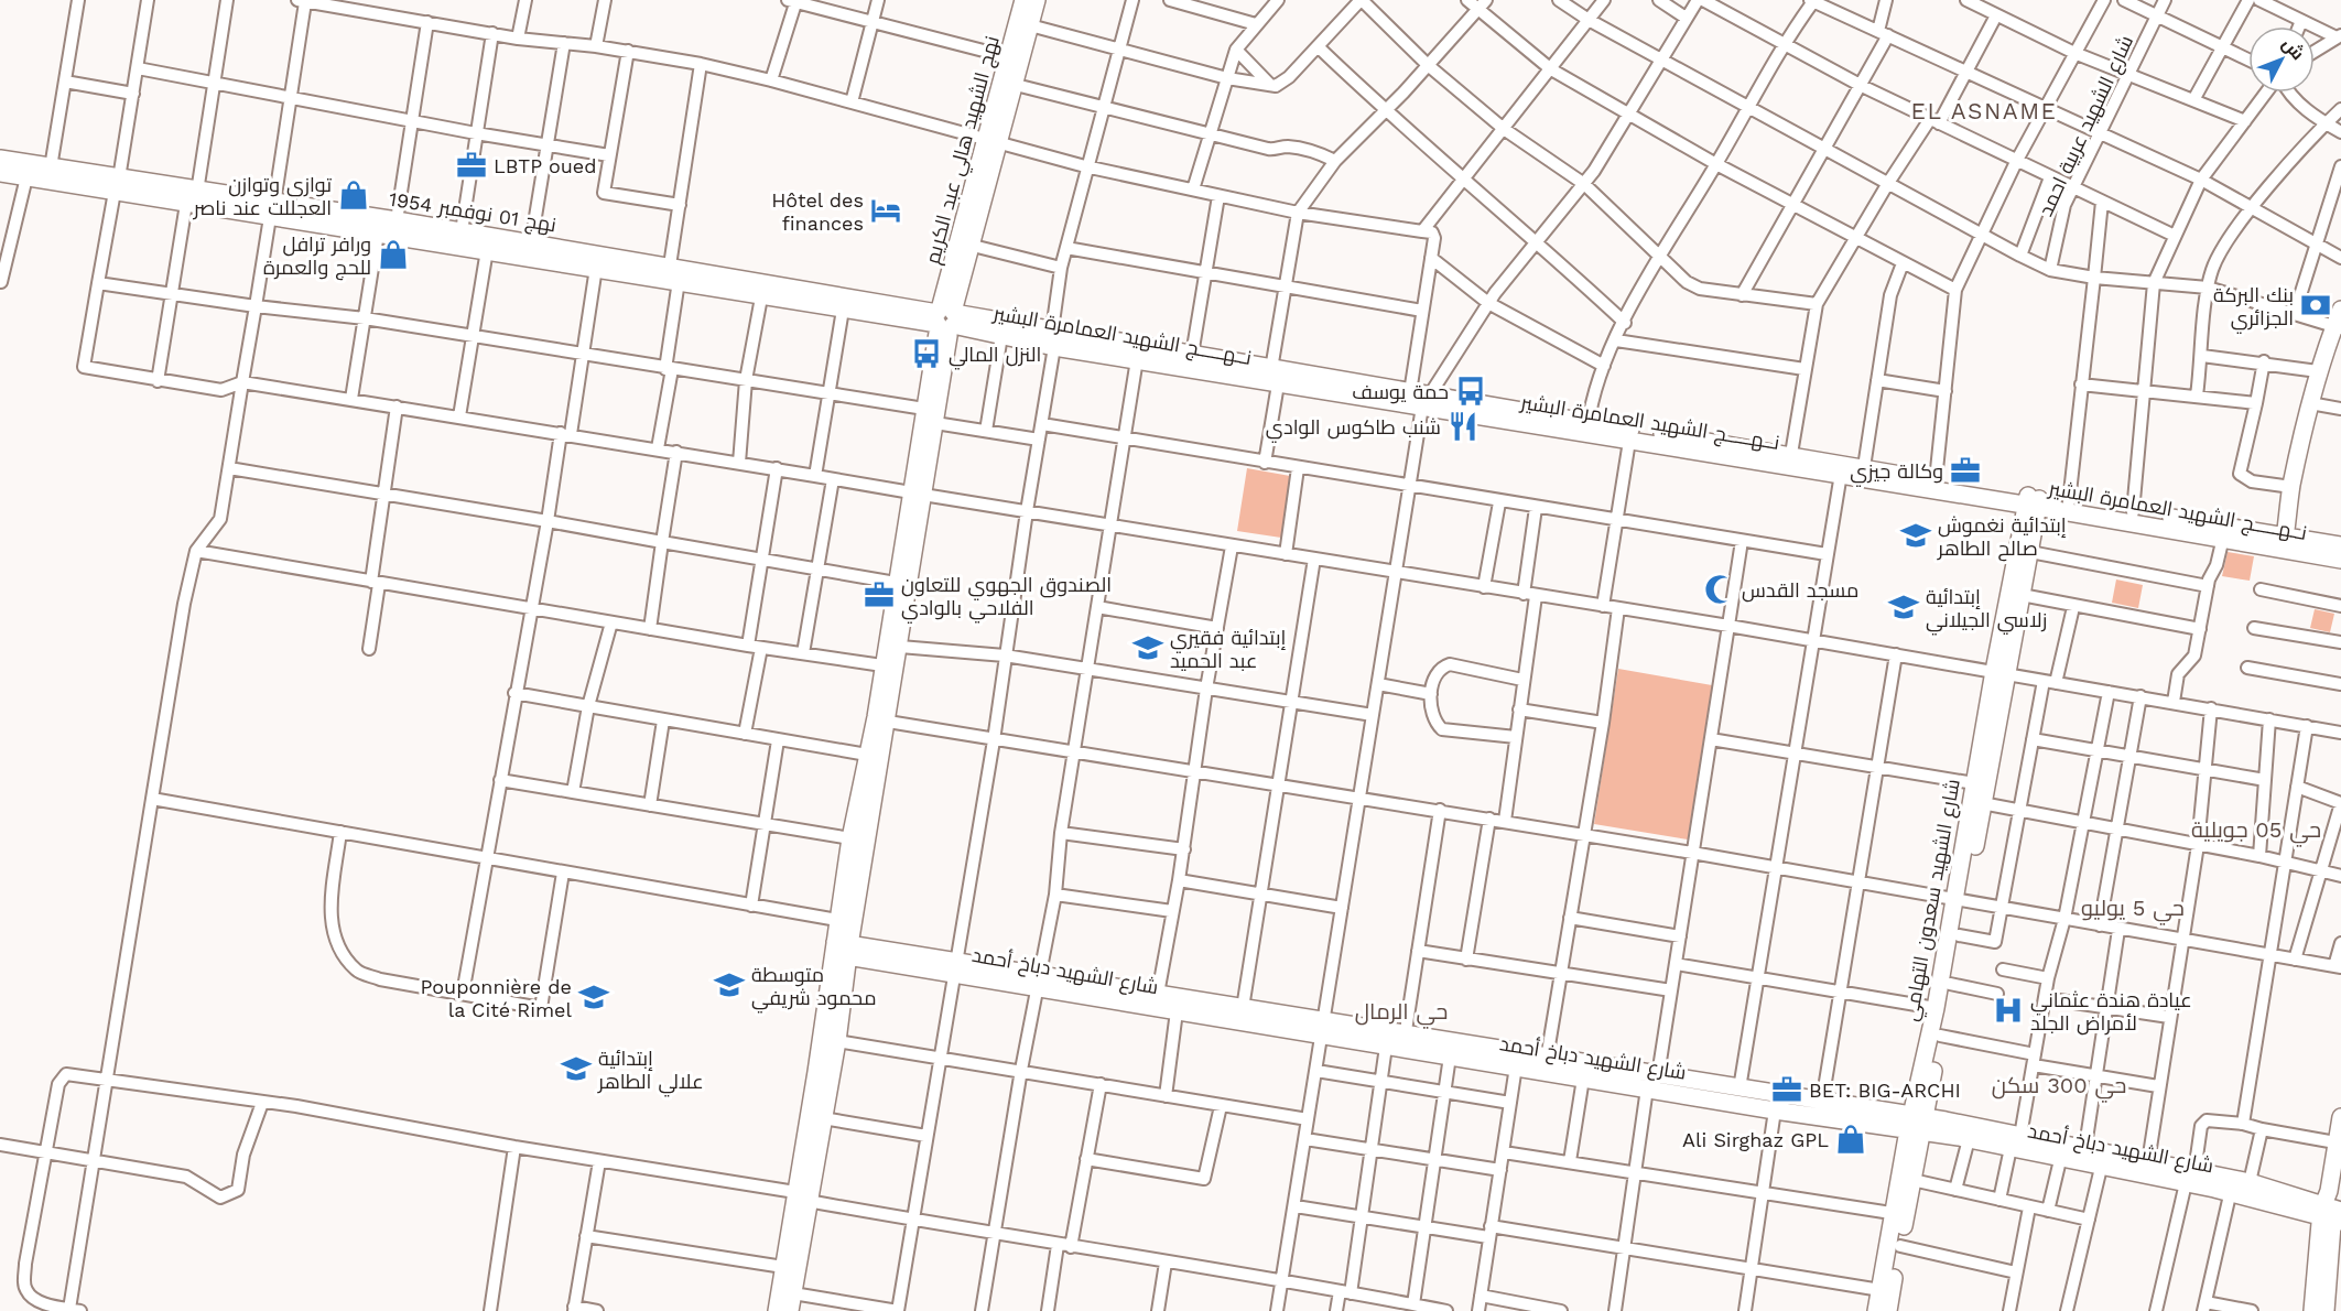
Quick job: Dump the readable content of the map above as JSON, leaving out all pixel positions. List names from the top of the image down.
{
  "streets": {
    "main road": [
      "نهج الشهيد هالي عبد الكريم",
      "نهج 01 نوفمبر 1954",
      "نــهـــــج الشهيد العمامرة البشير",
      "شارع الشهيد سعدون التهامي",
      "شارع الشهيد دباخ أحمد"
    ],
    "street": ["شارع الشهيد عربية احمد"]
  },
  "crossings": [
    ["نهج الشهيد هالي عبد الكريم", "نهج 01 نوفمبر 1954"],
    ["نهج الشهيد هالي عبد الكريم", "نــهـــــج الشهيد العمامرة البشير"],
    ["نهج 01 نوفمبر 1954", "نــهـــــج الشهيد العمامرة البشير"],
    ["نــهـــــج الشهيد العمامرة البشير", "شارع الشهيد سعدون التهامي"],
    ["شارع الشهيد سعدون التهامي", "شارع الشهيد دباخ أحمد"]
  ],
  "districts": [
    "EL ASNAME",
    "حي 05 جويلية",
    "حي 5 يوليو",
    "حي الرمال",
    "حي 300 سكن"
  ],
  "places": {
    "office": [
      "LBTP oued",
      "وكالة جيزي",
      "الصندوق الجهوي للتعاون الفلاحي بالوادي",
      "BET: BIG-ARCHI"
    ],
    "shop": ["توازي وتوازن العجللت عند ناصر", "ورافر ترافل للحج والعمرة", "Ali Sirghaz GPL"],
    "hotel": ["Hôtel des finances"],
    "bank": ["بنك البركة الجزائري"],
    "bus stop": ["النزل المالي", "حمة يوسف"],
    "restaurant": ["شنب طاكوس الوادي"],
    "school or university": [
      "إبتدائية نغموش صالح الطاهر",
      "إبتدائية زلاسي الجيلاني",
      "إبتدائية فقيري عبد الحميد",
      "متوسطة محمود شريفي",
      "Pouponnière de la Cité Rimel",
      "إبتدائية علالي الطاهر"
    ],
    "mosque": ["مسجد القدس"],
    "hospital": ["عيادة هندة عثماني لأمراض الجلد"]
  },
  "north": "top right"
}
